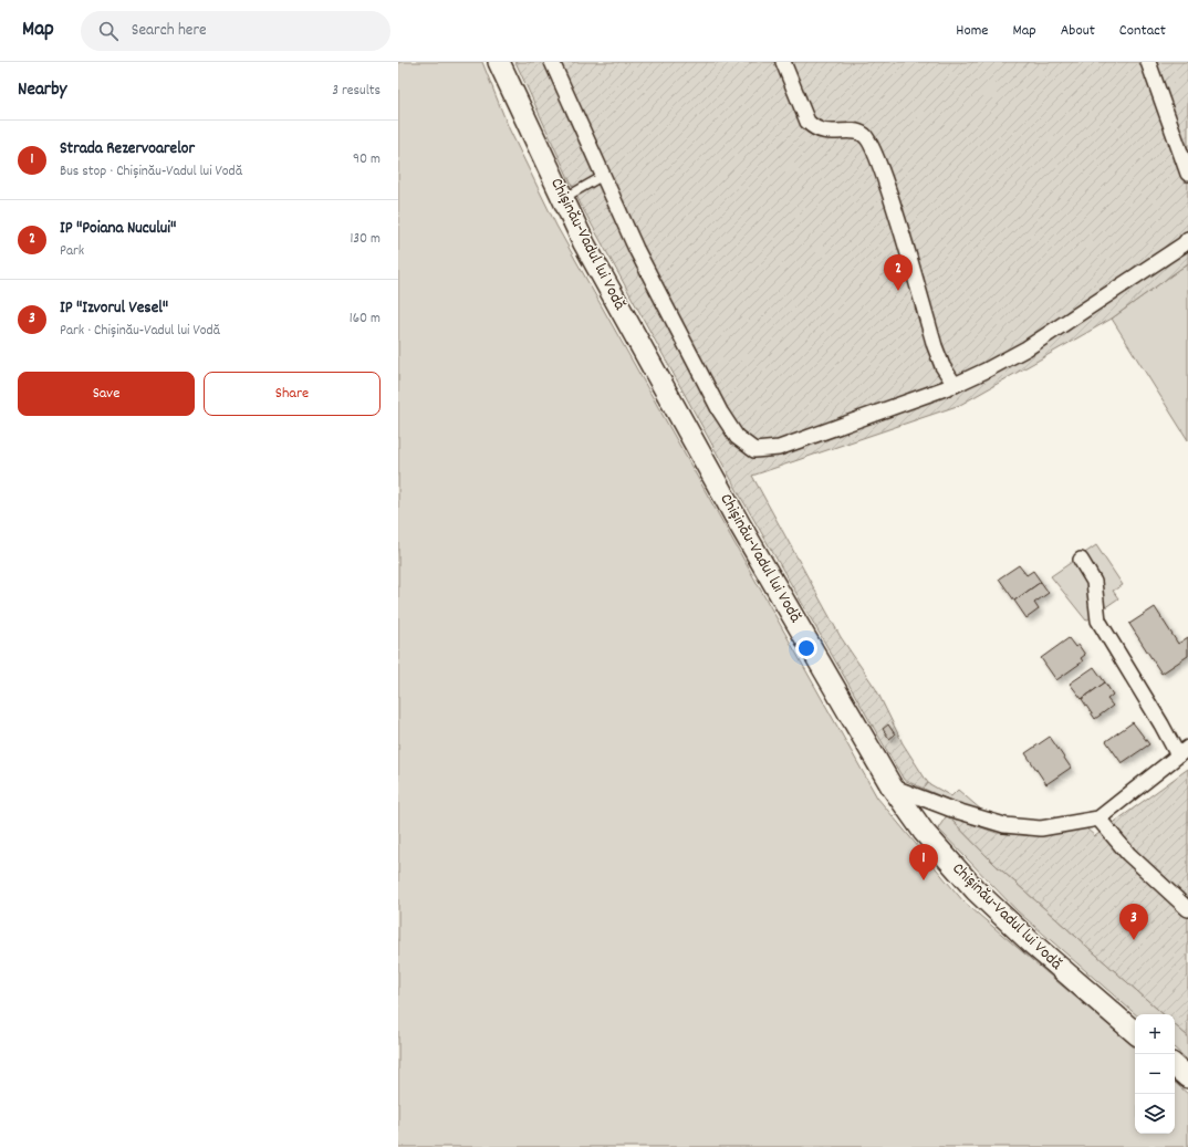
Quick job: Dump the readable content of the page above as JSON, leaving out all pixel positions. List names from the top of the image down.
{
  "streets": {
    "main road": ["Chișinău-Vadul lui Vodă"]
  },
  "page": {
    "header": "Map",
    "search": "Search here",
    "nav": [
      "Home",
      "Map",
      "About",
      "Contact"
    ],
    "heading": ["Nearby", "3 results"],
    "list": [
      {
        "mark": "1",
        "name": "Strada Rezervoarelor",
        "note": "Bus stop · Chișinău-Vadul lui Vodă",
        "value": "90 m"
      },
      {
        "mark": "2",
        "name": "IP \"Poiana Nucului\"",
        "note": "Park",
        "value": "130 m"
      },
      {
        "mark": "3",
        "name": "IP \"Izvorul Vesel\"",
        "note": "Park · Chișinău-Vadul lui Vodă",
        "value": "160 m"
      }
    ],
    "pins": ["2", "1", "3"],
    "buttons": ["Save", "Share"],
    "map_buttons": ["+", "−"]
  }
}
